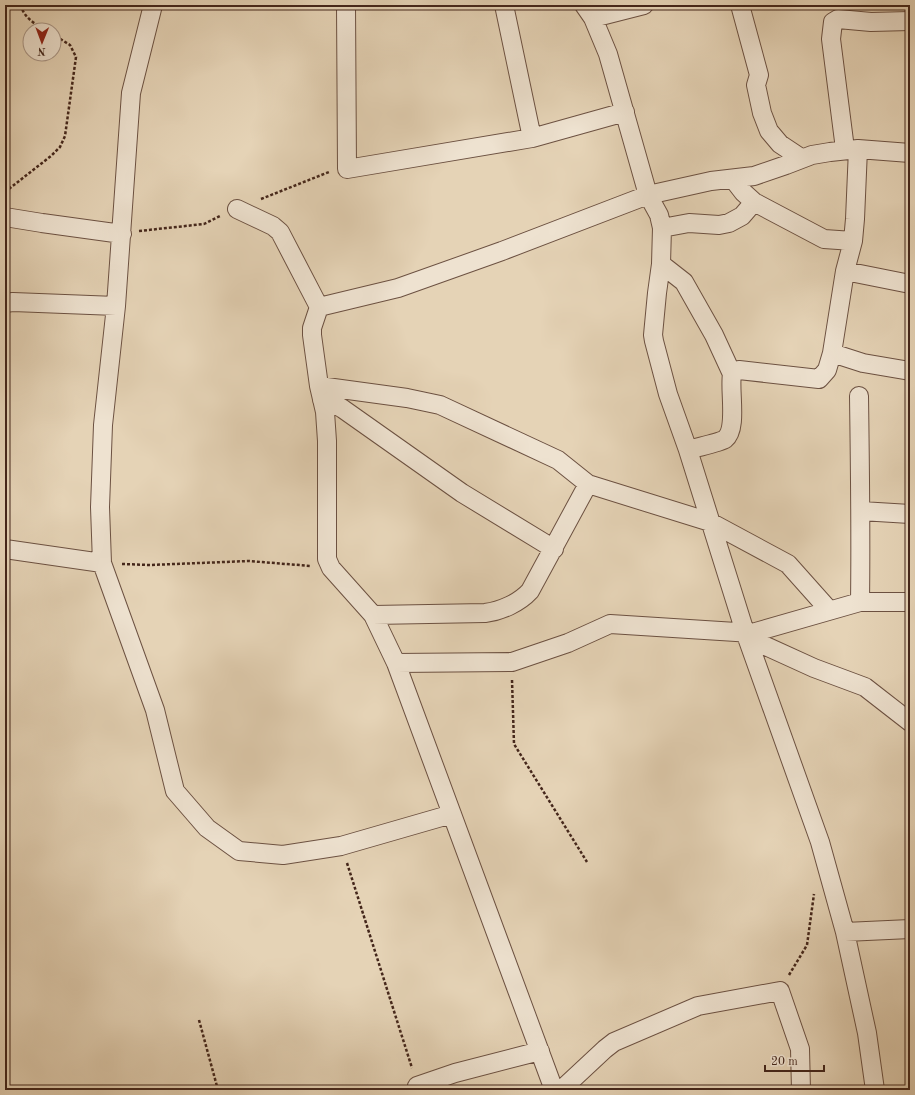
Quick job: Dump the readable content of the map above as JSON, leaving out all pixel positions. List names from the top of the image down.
{
  "scale_bar": "20 m",
  "north": "bottom"
}
